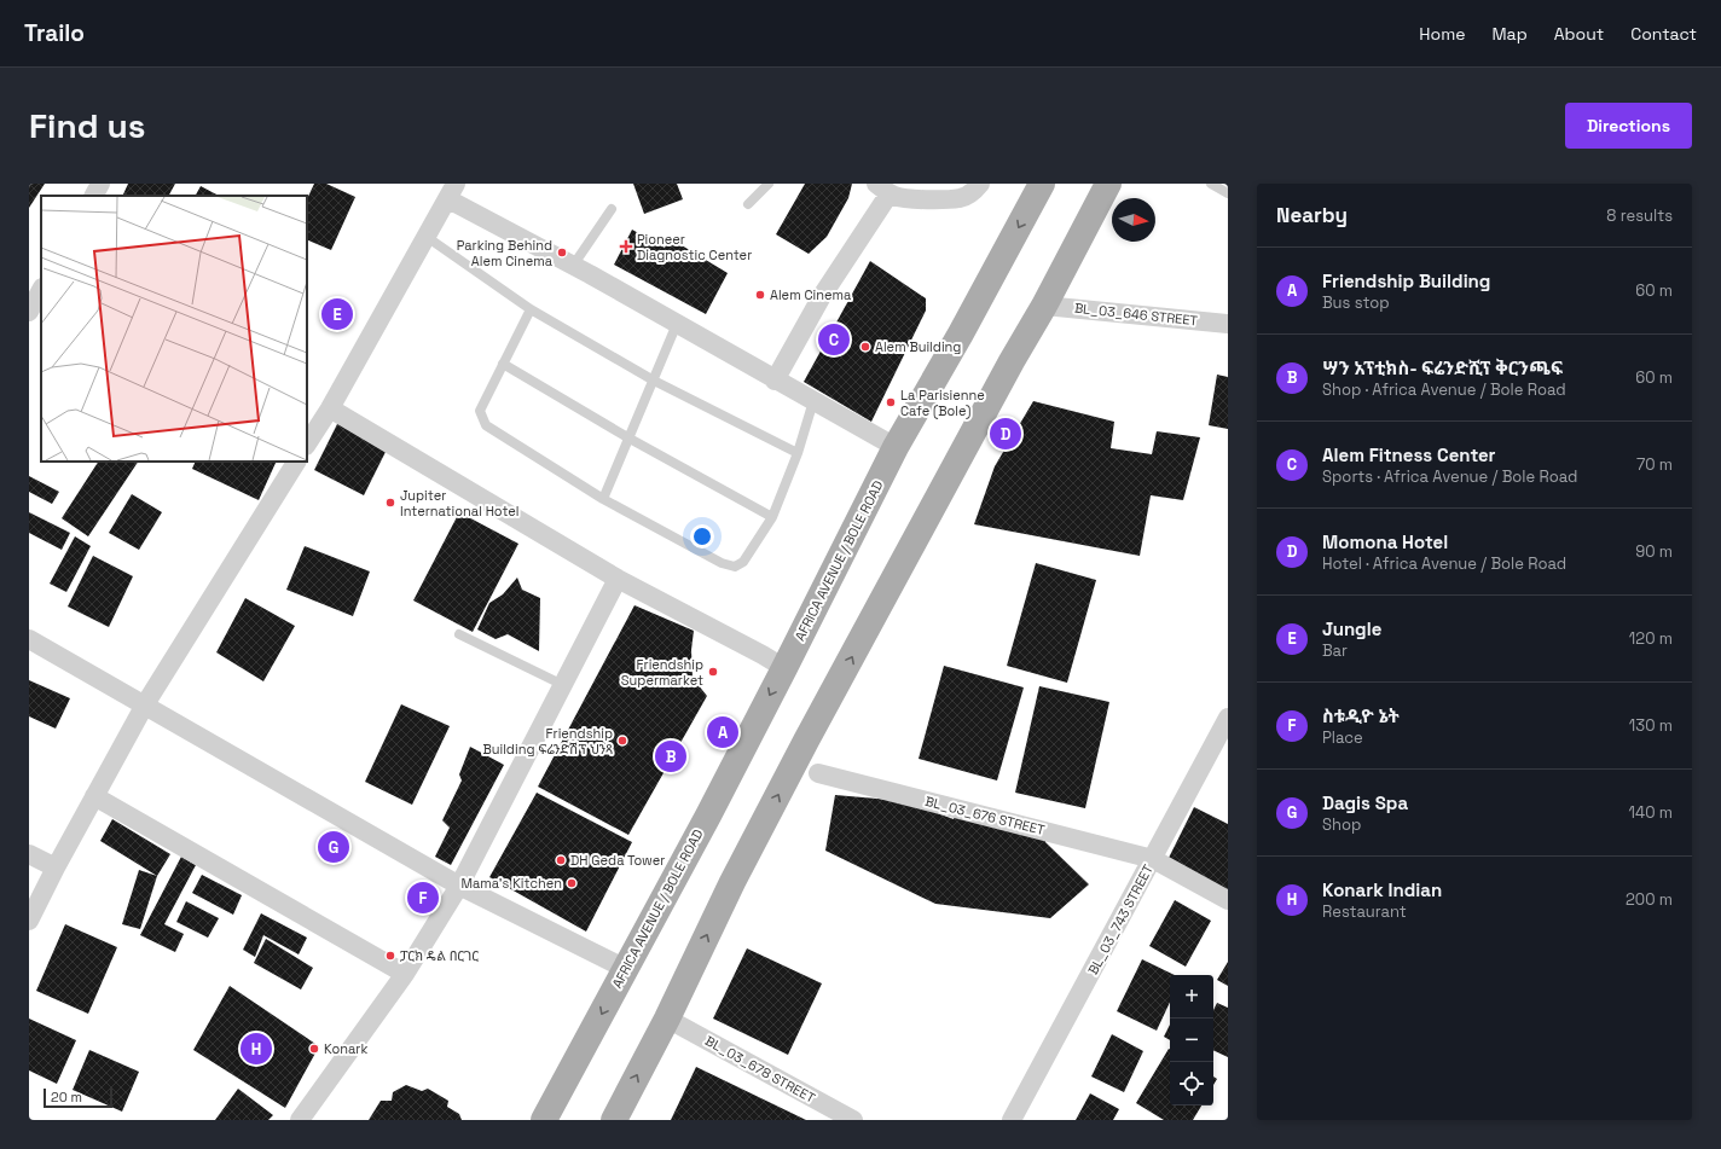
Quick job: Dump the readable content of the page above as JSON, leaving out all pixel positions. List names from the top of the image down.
{
  "streets": {
    "main road": ["AFRICA AVENUE / BOLE ROAD"],
    "street": [
      "BL_03_646 STREET",
      "BL_03_676 STREET",
      "BL_03_743 STREET",
      "BL_03_678 STREET"
    ]
  },
  "crossings": [
    ["BL_03_676 STREET", "BL_03_743 STREET"]
  ],
  "places": {
    "health": ["Pioneer Diagnostic Center"],
    "other": [
      "Parking Behind Alem Cinema",
      "Alem Cinema",
      "Alem Building",
      "La Parisienne Cafe (Bole)",
      "Jupiter International Hotel",
      "Friendship Supermarket",
      "Friendship Building ፍሬንድሽፕ ህንጻ",
      "DH Geda Tower",
      "Mama's Kitchen",
      "ፓርክ ዴል በርገር",
      "Konark"
    ]
  },
  "scale_bar": "20 m",
  "north": "right",
  "page": {
    "header": "Trailo",
    "nav": [
      "Home",
      "Map",
      "About",
      "Contact"
    ],
    "buttons": "Directions",
    "title": "Find us",
    "heading": ["Nearby", "8 results"],
    "list": [
      {
        "mark": "A",
        "name": "Friendship Building",
        "note": "Bus stop",
        "value": "60 m"
      },
      {
        "mark": "B",
        "name": "ሣን አፕቲክስ- ፍሬንድሺፕ ቅርንጫፍ",
        "note": "Shop · Africa Avenue / Bole Road",
        "value": "60 m"
      },
      {
        "mark": "C",
        "name": "Alem Fitness Center",
        "note": "Sports · Africa Avenue / Bole Road",
        "value": "70 m"
      },
      {
        "mark": "D",
        "name": "Momona Hotel",
        "note": "Hotel · Africa Avenue / Bole Road",
        "value": "90 m"
      },
      {
        "mark": "E",
        "name": "Jungle",
        "note": "Bar",
        "value": "120 m"
      },
      {
        "mark": "F",
        "name": "ስቱዲዮ ኔት",
        "note": "Place",
        "value": "130 m"
      },
      {
        "mark": "G",
        "name": "Dagis Spa",
        "note": "Shop",
        "value": "140 m"
      },
      {
        "mark": "H",
        "name": "Konark Indian",
        "note": "Restaurant",
        "value": "200 m"
      }
    ],
    "pins": [
      "E",
      "C",
      "D",
      "A",
      "B",
      "G",
      "F",
      "H"
    ],
    "map_buttons": ["+", "−"],
    "scale": "20 m"
  }
}
